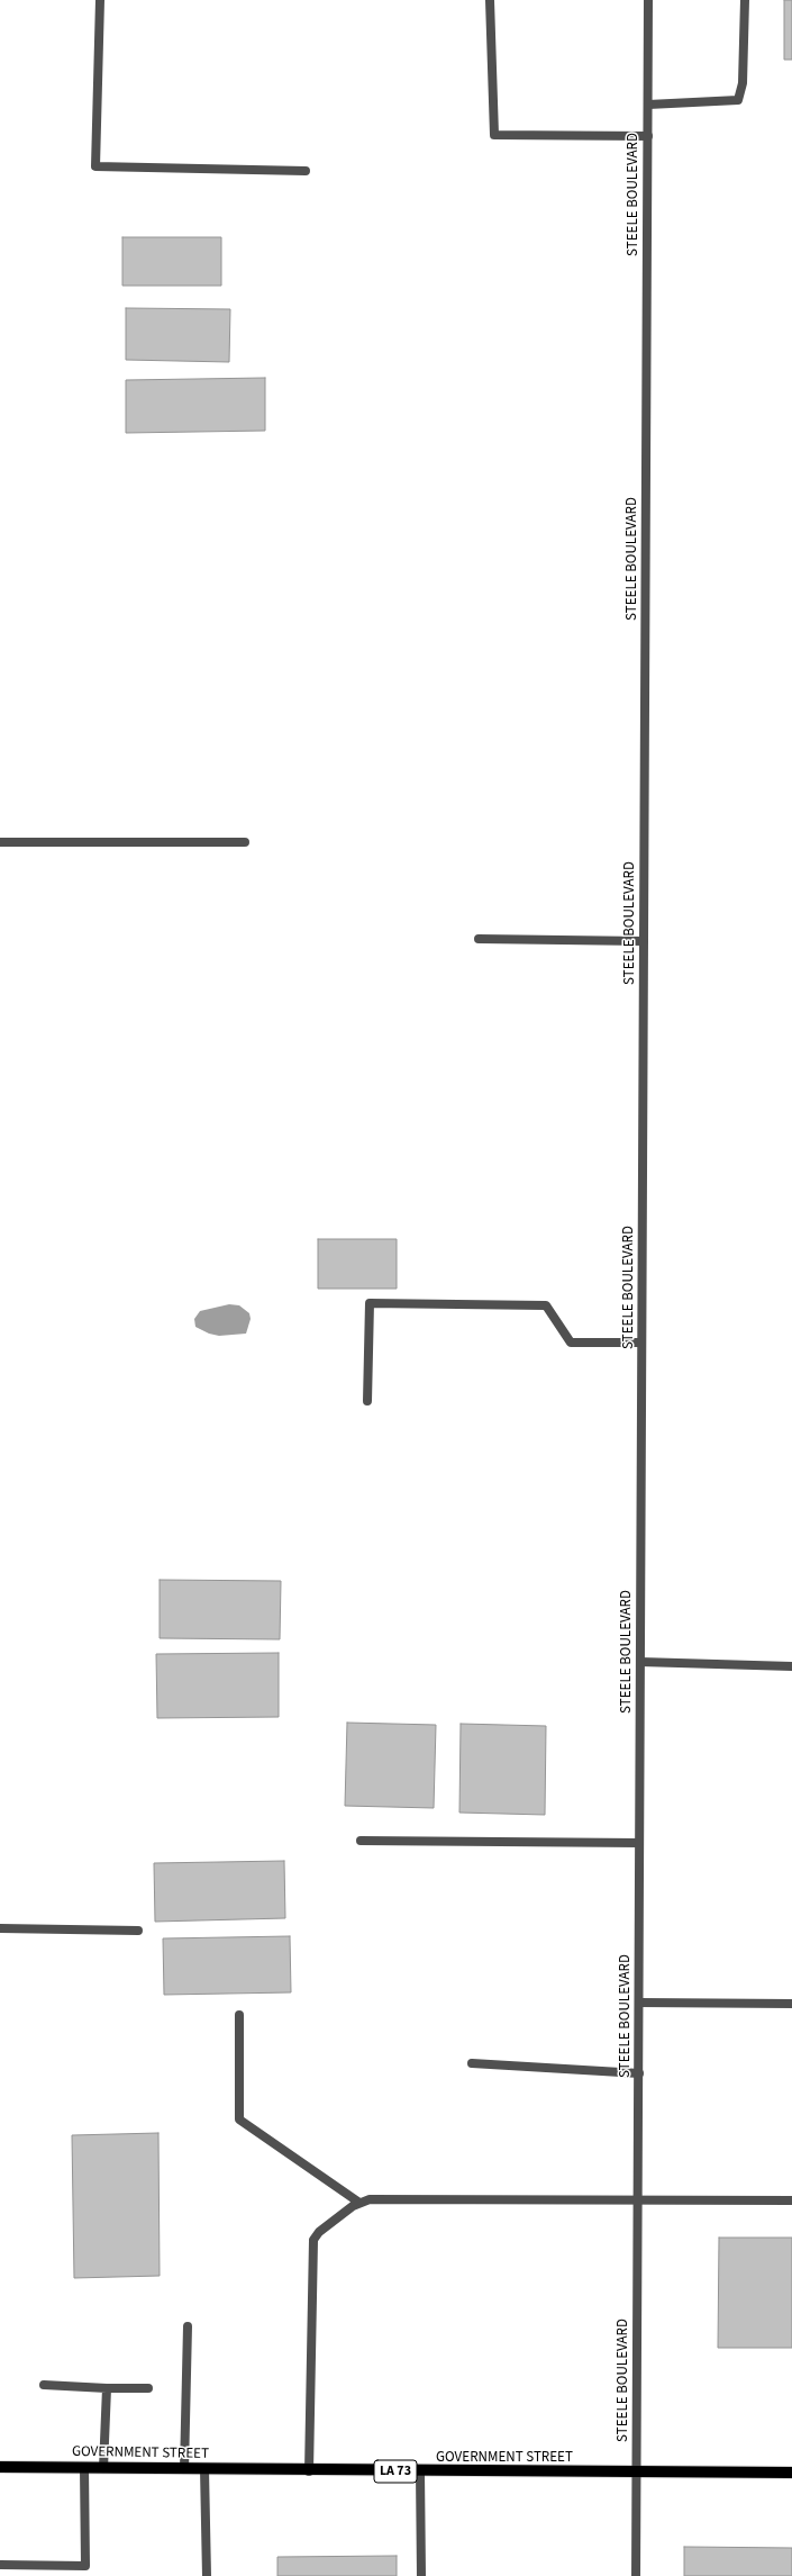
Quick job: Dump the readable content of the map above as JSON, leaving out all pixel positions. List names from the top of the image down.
{
  "streets": {
    "main road": ["GOVERNMENT STREET", "LA 73"],
    "street": ["STEELE BOULEVARD"]
  },
  "crossings": [
    ["STEELE BOULEVARD", "GOVERNMENT STREET"]
  ]
}
